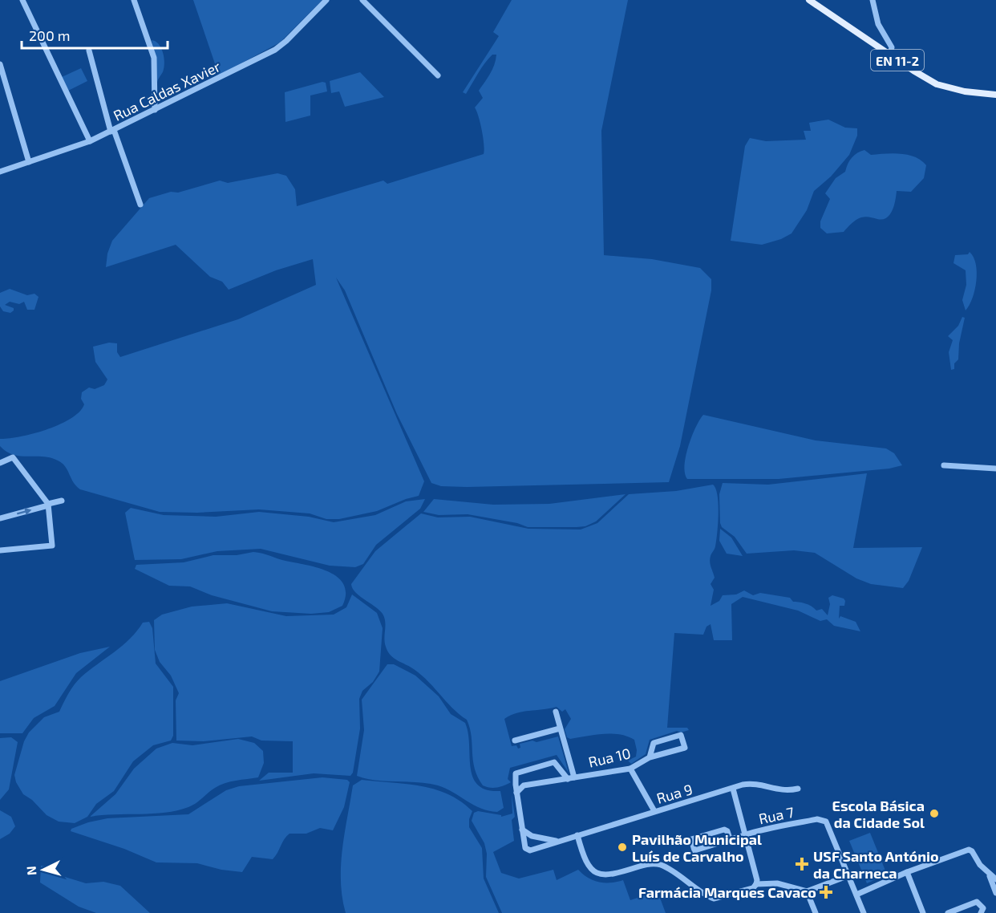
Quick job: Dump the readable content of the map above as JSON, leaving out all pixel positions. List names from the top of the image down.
{
  "streets": {
    "main road": ["EN 11-2"],
    "street": [
      "Rua Caldas Xavier",
      "Rua 10",
      "Rua 9",
      "Rua 7"
    ]
  },
  "places": {
    "other": ["Escola Básica da Cidade Sol", "Pavilhão Municipal Luís de Carvalho"],
    "health": ["USF Santo António da Charneca", "Farmácia Marques Cavaco"]
  },
  "scale_bar": "200 m",
  "north": "left"
}
